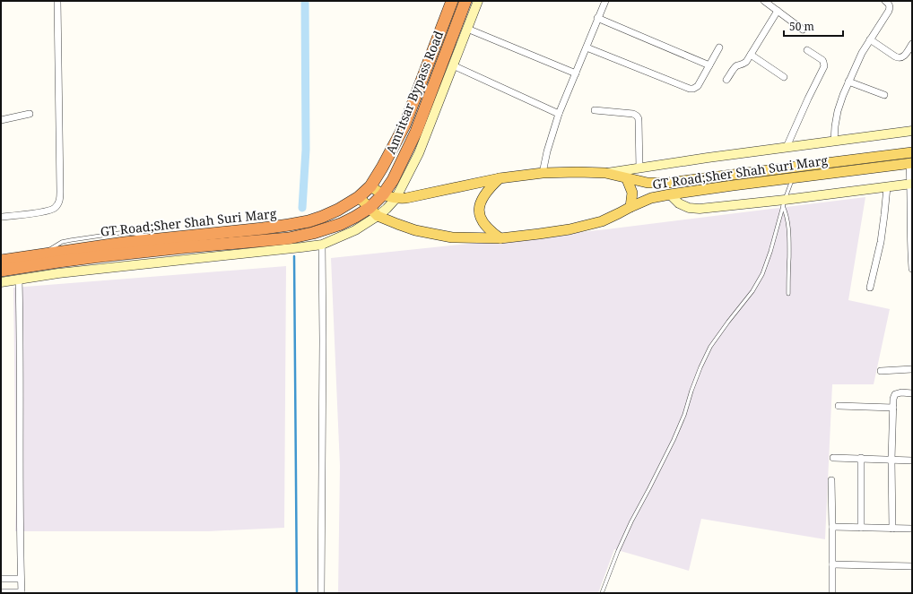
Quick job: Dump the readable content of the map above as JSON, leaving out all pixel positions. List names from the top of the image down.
{
  "streets": {
    "highway": ["Amritsar Bypass Road", "GT Road;Sher Shah Suri Marg"]
  },
  "crossings": [
    ["Amritsar Bypass Road", "GT Road;Sher Shah Suri Marg"]
  ],
  "scale_bar": "50 m"
}
